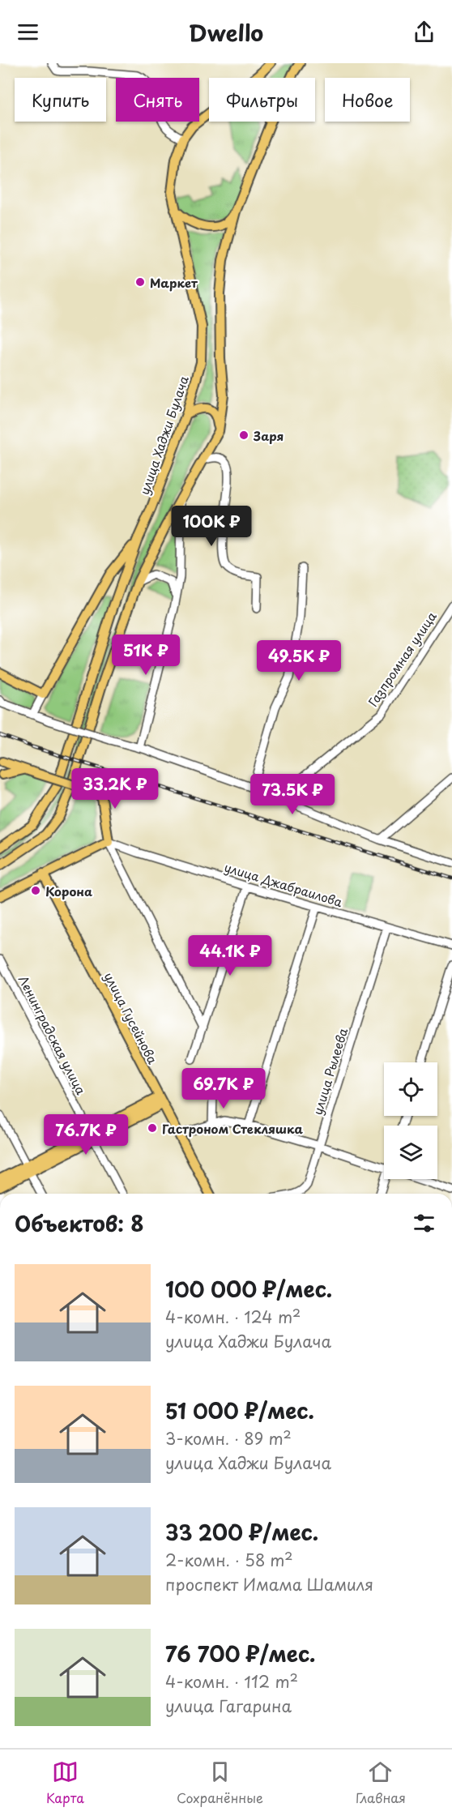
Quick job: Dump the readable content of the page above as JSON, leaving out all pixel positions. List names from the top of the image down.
{
  "streets": {
    "main road": ["улица Хаджи Булача", "улица Гусейнова"],
    "street": [
      "Газпромная улица",
      "улица Джабраилова",
      "Ленинградская улица",
      "улица Рылеева"
    ]
  },
  "crossings": [
    ["улица Джабраилова", "улица Рылеева"]
  ],
  "places": [
    "Маркет",
    "Заря",
    "Корона",
    "Гастроном Стекляшка"
  ],
  "page": {
    "header": "Dwello",
    "chip": [
      "Купить",
      "Снять",
      "Фильтры",
      "Новое"
    ],
    "price": [
      "100K ₽",
      "51K ₽",
      "49.5K ₽",
      "33.2K ₽",
      "73.5K ₽",
      "44.1K ₽",
      "69.7K ₽",
      "76.7K ₽"
    ],
    "heading": "Объектов: 8",
    "list": [
      {
        "name": "100 000 ₽/мес.",
        "note": "4-комн. · 124 m² · улица Хаджи Булача"
      },
      {
        "name": "51 000 ₽/мес.",
        "note": "3-комн. · 89 m² · улица Хаджи Булача"
      },
      {
        "name": "33 200 ₽/мес.",
        "note": "2-комн. · 58 m² · проспект Имама Шамиля"
      },
      {
        "name": "76 700 ₽/мес.",
        "note": "4-комн. · 112 m² · улица Гагарина"
      }
    ],
    "tabs": ["Карта", "Сохранённые", "Главная"]
  }
}
